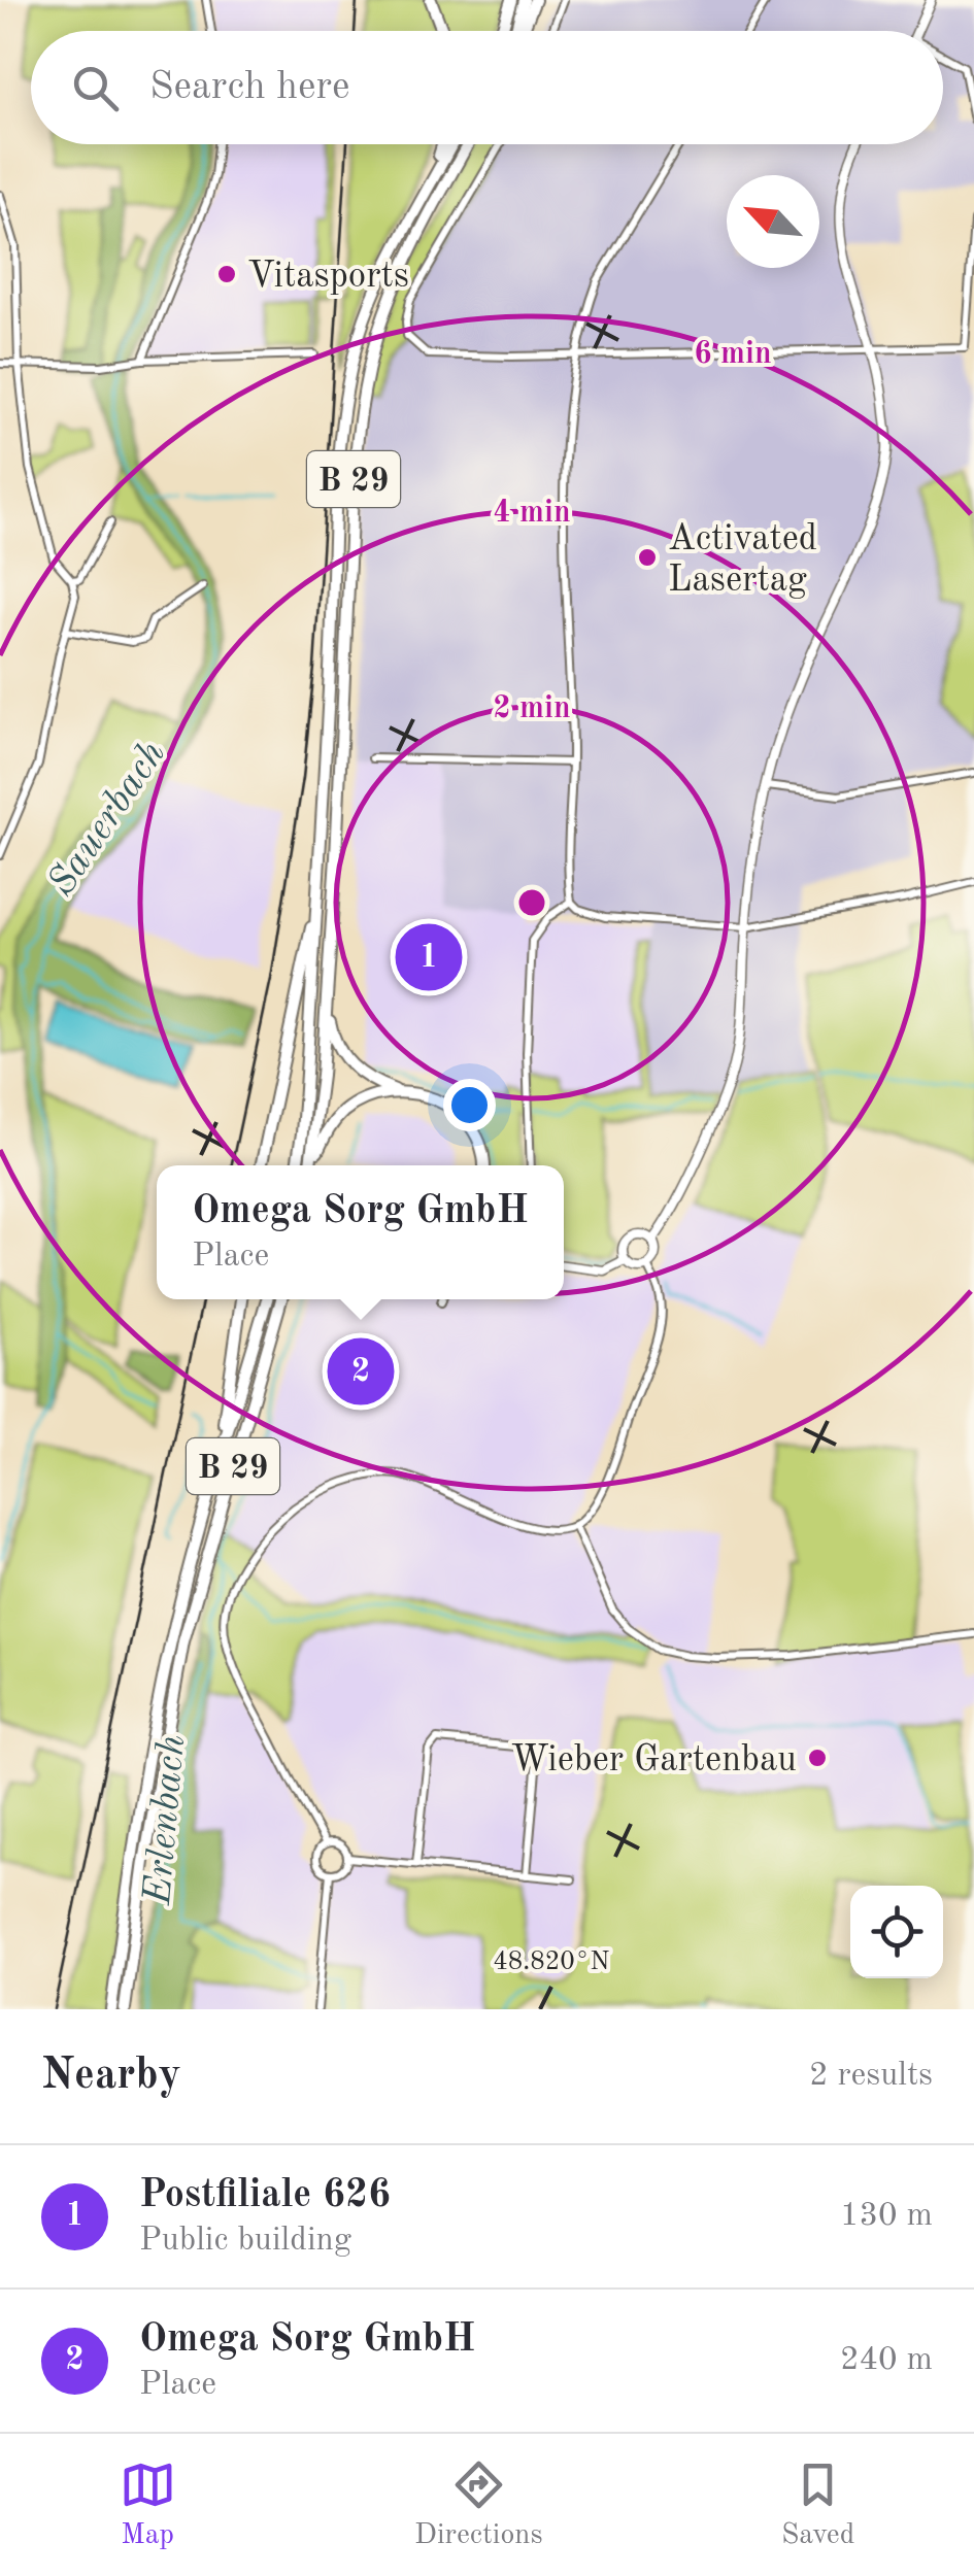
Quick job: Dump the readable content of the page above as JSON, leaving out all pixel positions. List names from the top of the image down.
{
  "streets": {
    "highway": ["B 29"]
  },
  "water": ["Sauerbach", "Erlenbach"],
  "places": ["Vitasports", "Activated Lasertag", "Wieber Gartenbau"],
  "north": "top left",
  "page": {
    "search": "Search here",
    "pins": ["1", "2"],
    "popup": ["Omega Sorg GmbH", "Place"],
    "heading": ["Nearby", "2 results"],
    "list": [
      {
        "mark": "1",
        "name": "Postfiliale 626",
        "note": "Public building",
        "value": "130 m"
      },
      {
        "mark": "2",
        "name": "Omega Sorg GmbH",
        "note": "Place",
        "value": "240 m"
      }
    ],
    "nav": ["Map", "Directions", "Saved"]
  },
  "coordinates": ["48.820°N"],
  "rings": ["6 min", "4 min", "2 min"]
}
